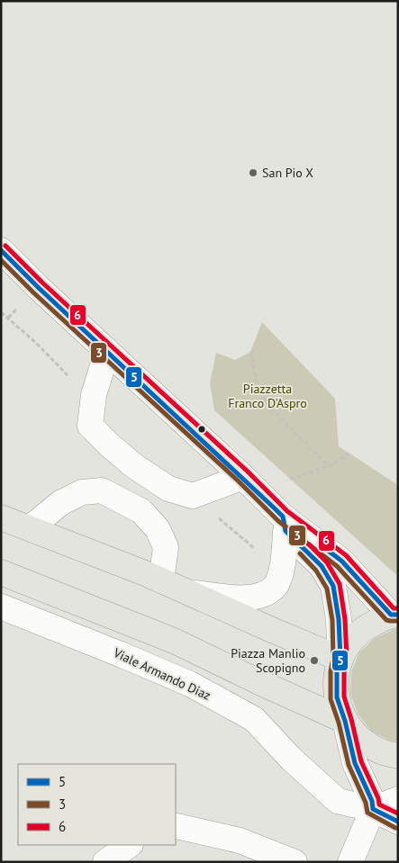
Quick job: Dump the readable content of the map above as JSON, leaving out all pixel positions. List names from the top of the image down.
{
  "streets": {
    "street": ["Viale Armando Diaz"]
  },
  "parks": ["Piazzetta Franco D'Aspro"],
  "places": ["San Pio X", "Piazza Manlio Scopigno"],
  "lines": ["transit line 6", "transit line 5", "transit line 3"],
  "legend": ["5", "3", "6"]
}
